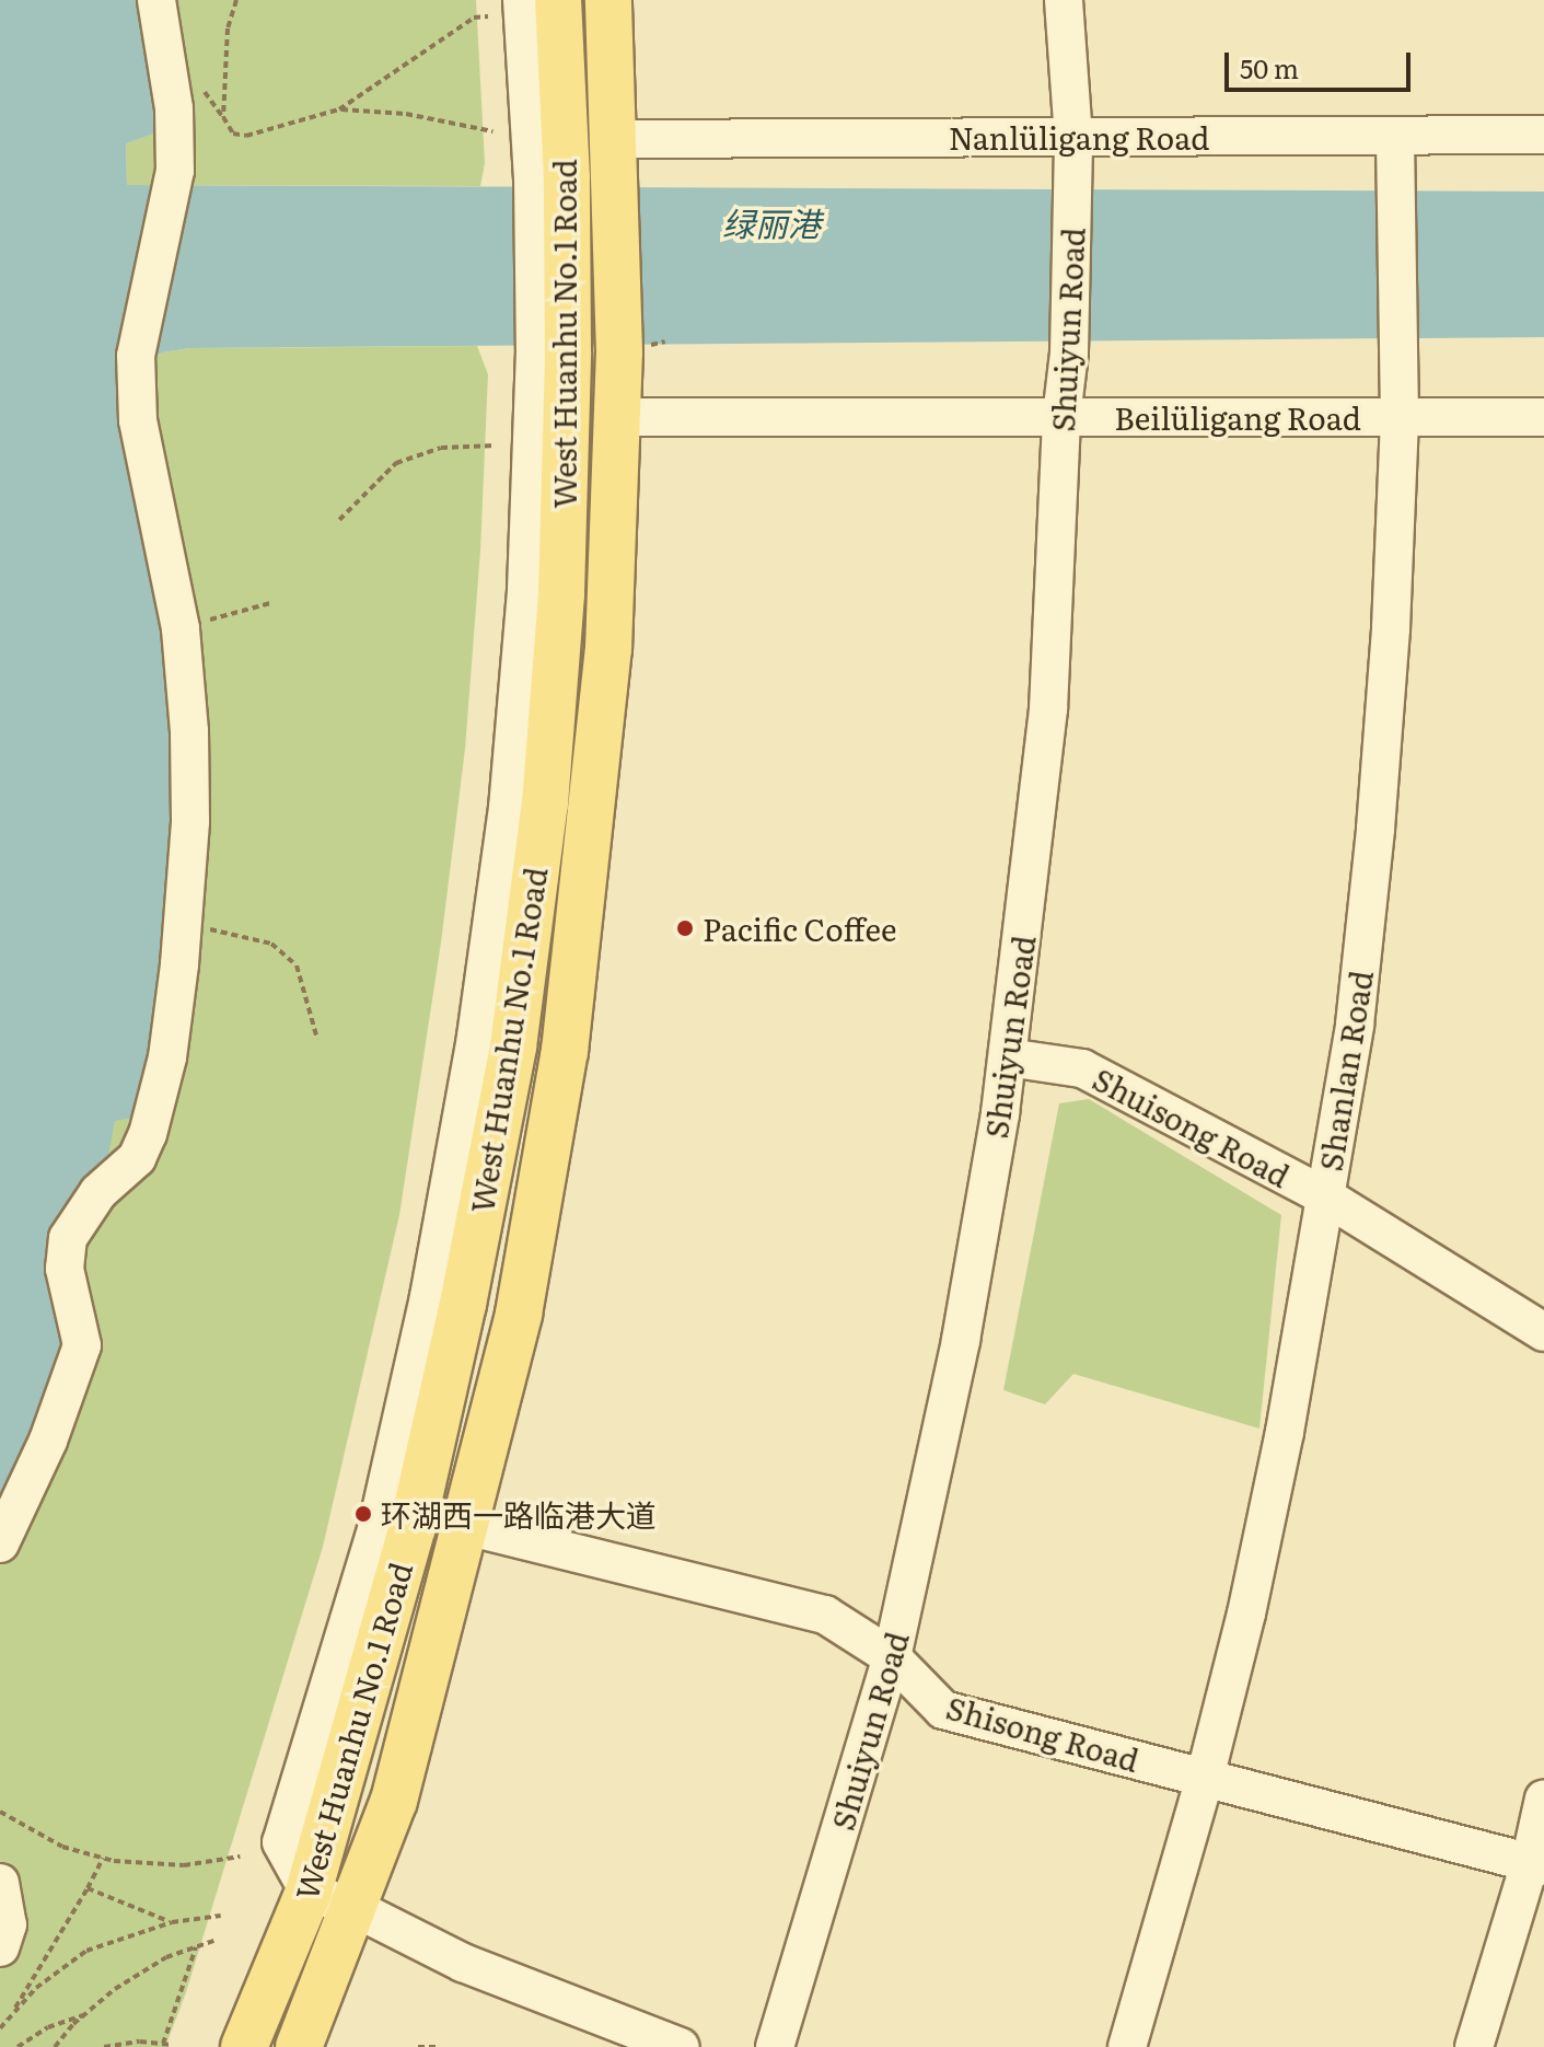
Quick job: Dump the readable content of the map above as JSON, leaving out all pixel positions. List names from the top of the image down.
{
  "streets": {
    "main road": ["West Huanhu No.1 Road"],
    "street": [
      "Nanlüligang Road",
      "Shuiyun Road",
      "Beilüligang Road",
      "Shanlan Road",
      "Shuisong Road",
      "Shisong Road"
    ]
  },
  "crossings": [
    ["Nanlüligang Road", "Shuiyun Road"],
    ["Nanlüligang Road", "West Huanhu No.1 Road"],
    ["Nanlüligang Road", "Shanlan Road"],
    ["Shuiyun Road", "Beilüligang Road"],
    ["Shuiyun Road", "Shuisong Road"],
    ["Shuiyun Road", "Shisong Road"],
    ["West Huanhu No.1 Road", "Beilüligang Road"],
    ["West Huanhu No.1 Road", "Shisong Road"],
    ["Beilüligang Road", "Shanlan Road"],
    ["Shanlan Road", "Shuisong Road"],
    ["Shanlan Road", "Shisong Road"]
  ],
  "water": ["绿丽港"],
  "places": ["Pacific Coffee", "环湖西一路临港大道"],
  "scale_bar": "50 m"
}
